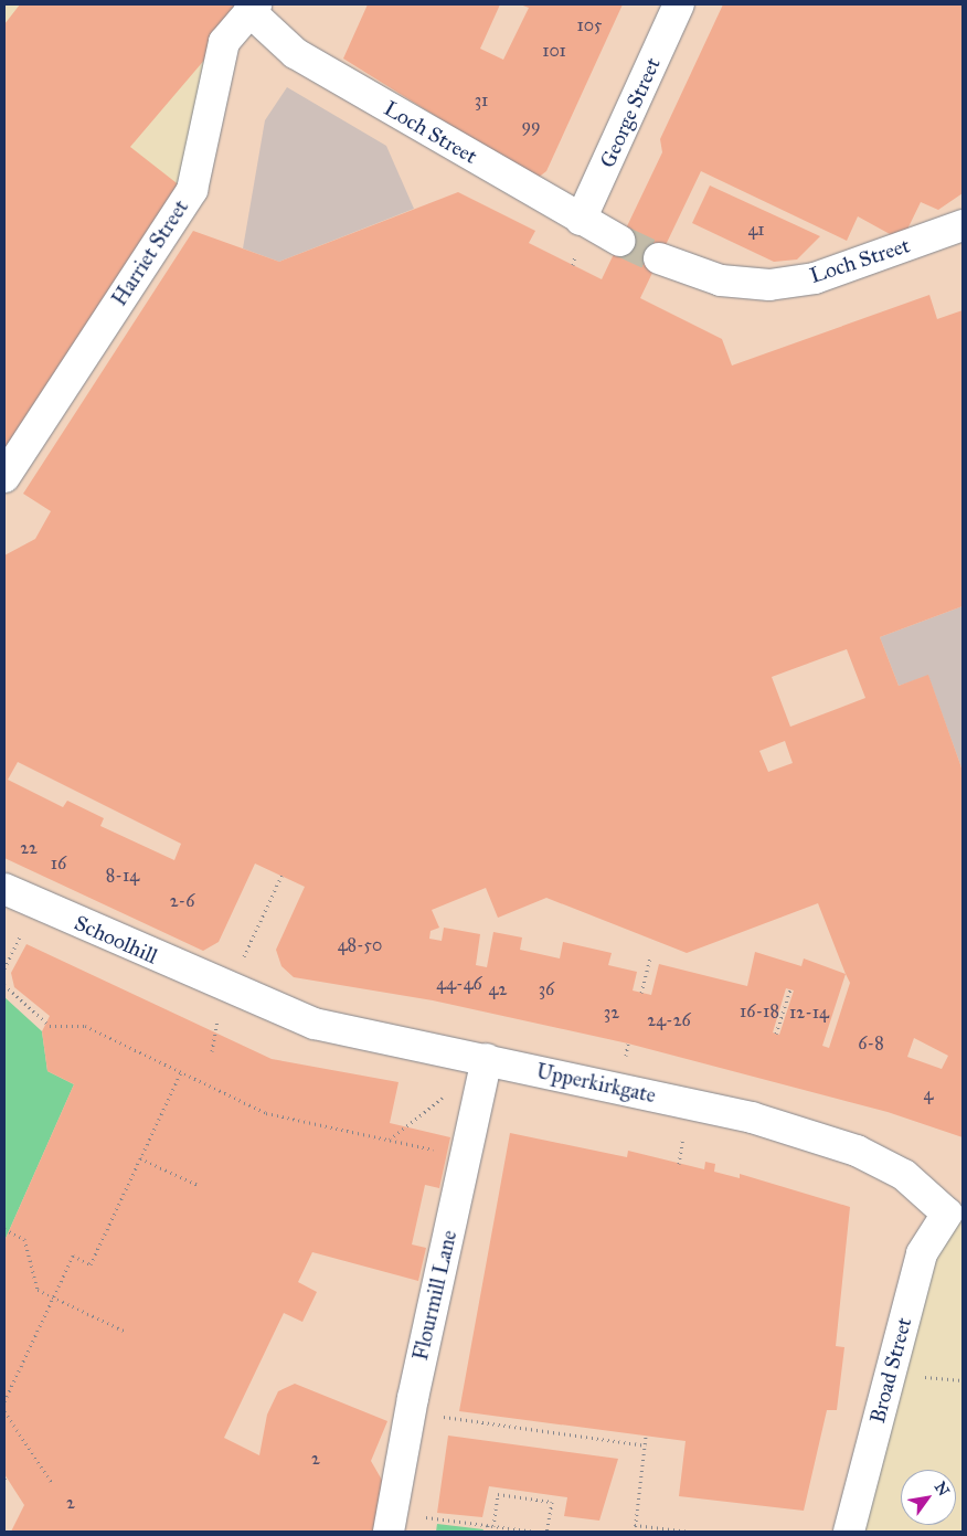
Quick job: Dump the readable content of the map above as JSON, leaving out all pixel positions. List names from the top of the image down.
{
  "streets": {
    "street": [
      "George Street",
      "Loch Street",
      "Harriet Street",
      "Schoolhill",
      "Upperkirkgate",
      "Flourmill Lane",
      "Broad Street"
    ]
  },
  "crossings": [
    ["George Street", "Loch Street"],
    ["Loch Street", "Harriet Street"],
    ["Schoolhill", "Upperkirkgate"],
    ["Upperkirkgate", "Flourmill Lane"],
    ["Upperkirkgate", "Broad Street"]
  ],
  "house_numbers": [
    "105",
    "101",
    "31",
    "99",
    "41",
    "22",
    "16",
    "8-14",
    "2-6",
    "48-50",
    "44-46",
    "42",
    "36",
    "16-18",
    "32",
    "12-14",
    "24-26",
    "6-8",
    "4",
    "2",
    "2"
  ],
  "north": "top right"
}
